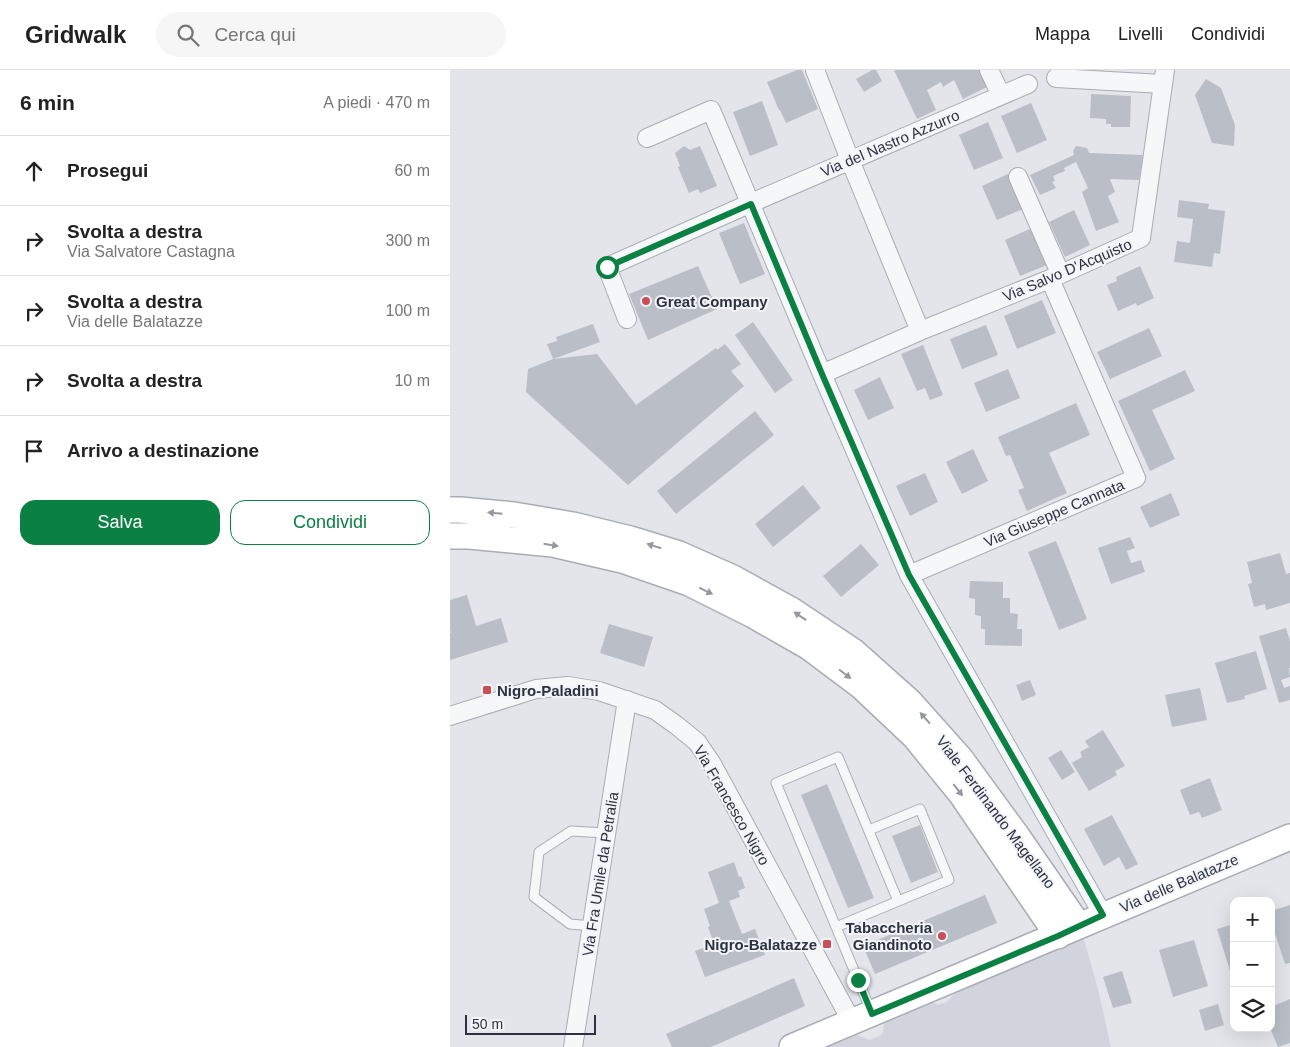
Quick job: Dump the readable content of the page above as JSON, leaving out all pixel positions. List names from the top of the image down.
{
  "streets": {
    "street": [
      "Via del Nastro Azzurro",
      "Via Salvo D'Acquisto",
      "Via Giuseppe Cannata",
      "Via Francesco Nigro",
      "Viale Ferdinando Magellano",
      "Via Fra Umile da Petralia",
      "Via delle Balatazze"
    ]
  },
  "crossings": [
    ["Via Salvo D'Acquisto", "Via Giuseppe Cannata"],
    ["Via Francesco Nigro", "Via Fra Umile da Petralia"],
    ["Via Francesco Nigro", "Via delle Balatazze"],
    ["Viale Ferdinando Magellano", "Via delle Balatazze"]
  ],
  "places": {
    "other": ["Great Company", "Tabaccheria Giandinoto"],
    "transit": ["Nigro-Paladini", "Nigro-Balatazze"]
  },
  "scale_bar": "50 m",
  "page": {
    "header": "Gridwalk",
    "search": "Cerca qui",
    "nav": ["Mappa", "Livelli", "Condividi"],
    "heading": ["6 min", "A piedi · 470 m"],
    "list": [
      ["Prosegui", "60 m"],
      ["Svolta a destra", "Via Salvatore Castagna", "300 m"],
      ["Svolta a destra", "Via delle Balatazze", "100 m"],
      ["Svolta a destra", "10 m"],
      "Arrivo a destinazione"
    ],
    "buttons": ["Salva", "Condividi"],
    "map_buttons": ["+", "−"],
    "scale": "50 m"
  }
}
